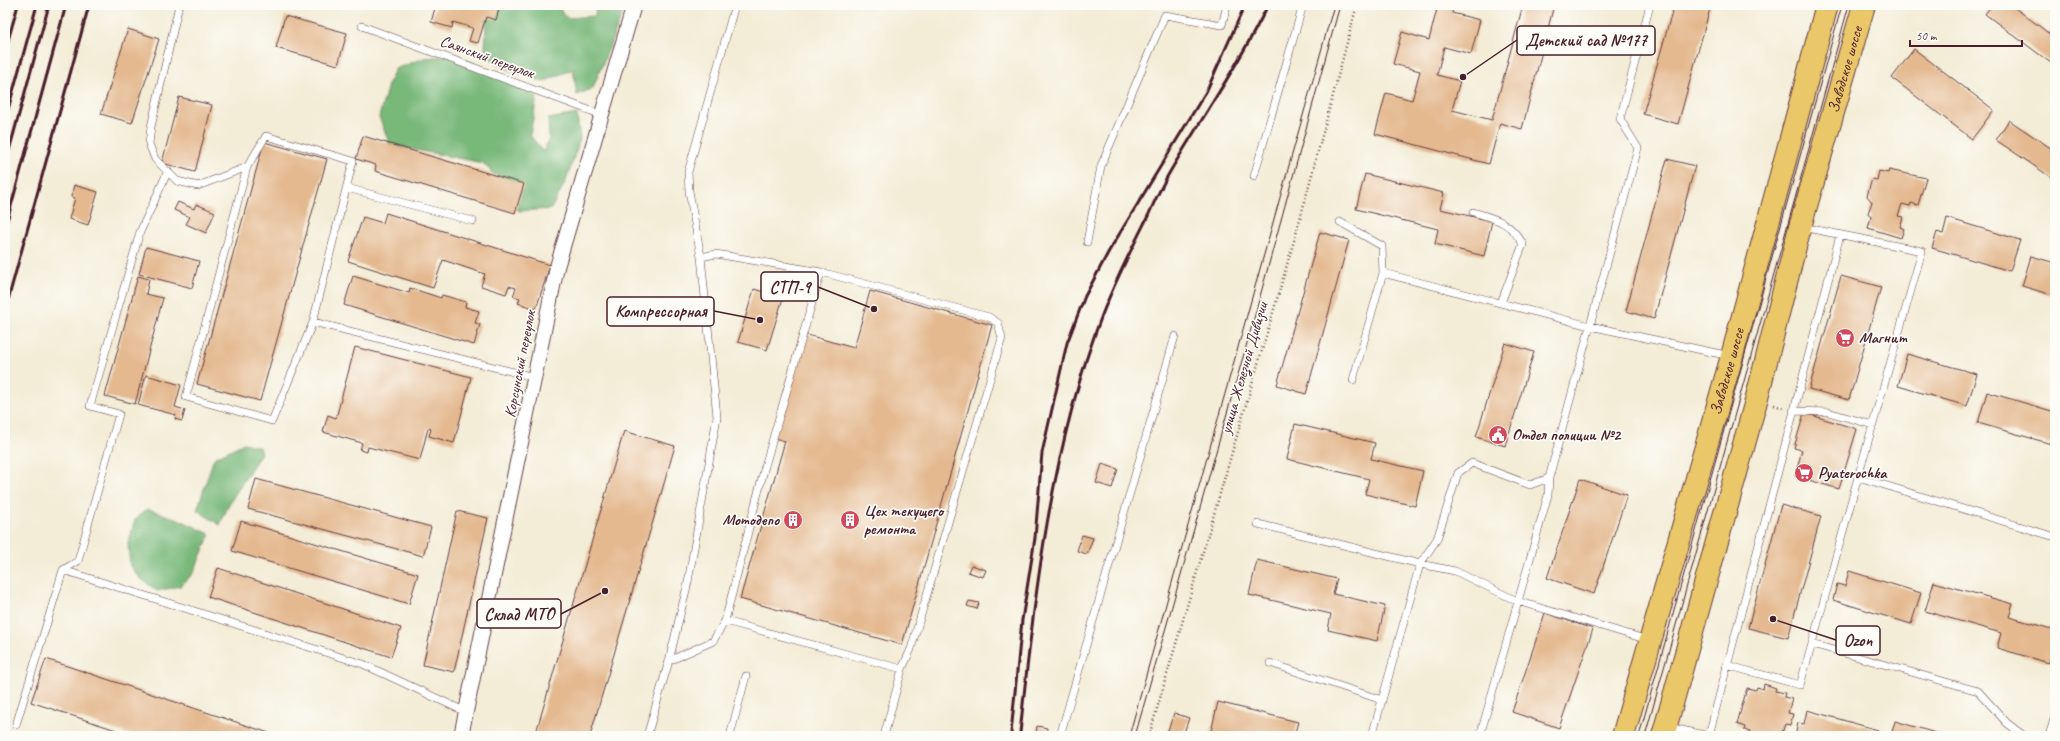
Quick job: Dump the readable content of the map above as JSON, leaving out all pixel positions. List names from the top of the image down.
{
  "streets": {
    "main road": ["Заводское шоссе"],
    "street": ["Корсунский переулок"],
    "lane": ["Саянский переулок"],
    "path": ["улица Железной Дивизии"]
  },
  "crossings": [
    ["Саянский переулок", "Корсунский переулок"]
  ],
  "places": {
    "other": [
      "Детский сад №177",
      "СТП-9",
      "Компрессорная",
      "Склад МТО",
      "Ozon"
    ],
    "supermarket": ["Магнит", "Pyaterochka"],
    "public building": ["Отдел полиции №2"],
    "building": ["Мотодепо", "Цех текущего ремонта"]
  },
  "scale_bar": "50 m"
}
